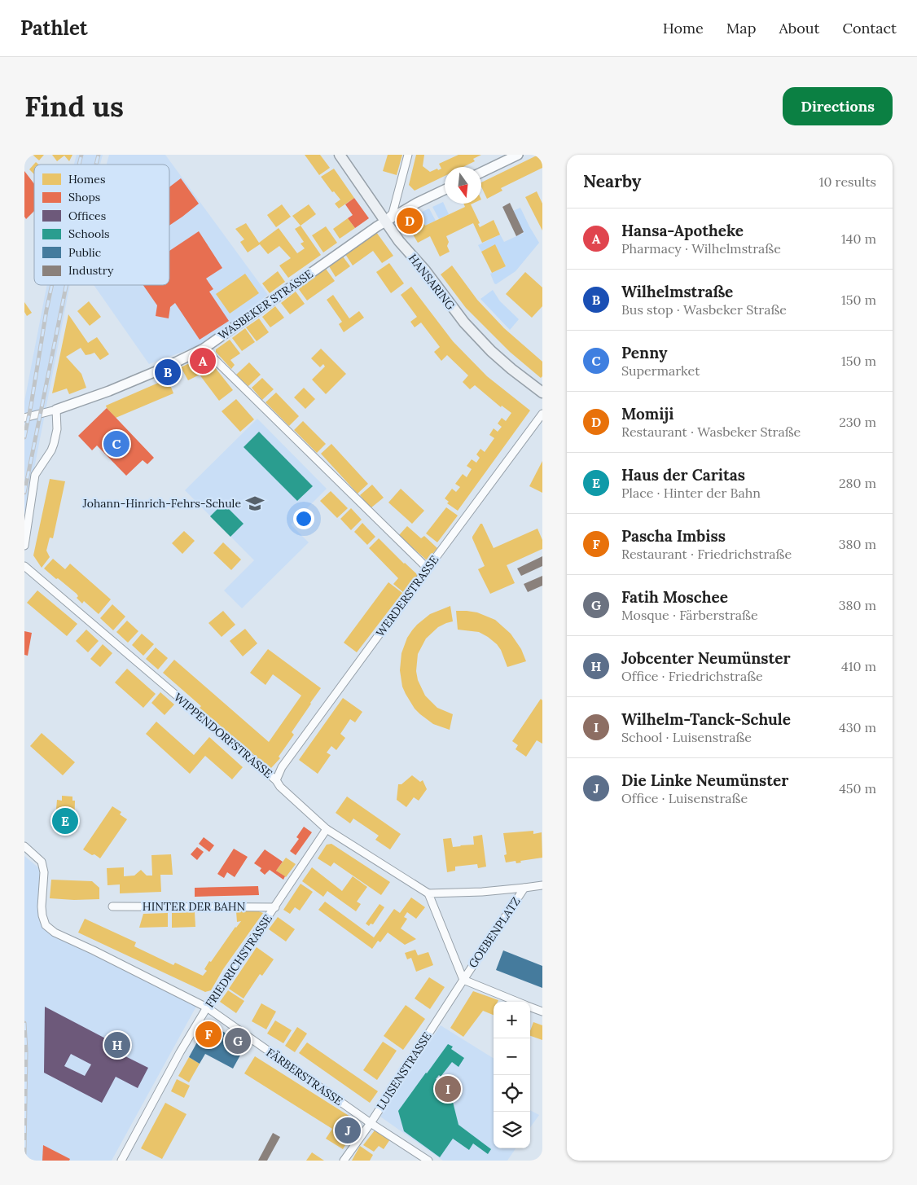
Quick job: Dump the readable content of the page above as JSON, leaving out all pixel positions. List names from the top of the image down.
{
  "streets": {
    "main road": ["HANSARING"],
    "street": [
      "WASBEKER STRASSE",
      "WERDERSTRASSE",
      "WIPPENDORFSTRASSE",
      "HINTER DER BAHN",
      "GOEBENPLATZ",
      "FRIEDRICHSTRASSE",
      "LUISENSTRASSE",
      "FÄRBERSTRASSE"
    ]
  },
  "crossings": [
    ["HANSARING", "WASBEKER STRASSE"],
    ["WERDERSTRASSE", "WIPPENDORFSTRASSE"],
    ["WIPPENDORFSTRASSE", "GOEBENPLATZ"],
    ["WIPPENDORFSTRASSE", "FRIEDRICHSTRASSE"],
    ["HINTER DER BAHN", "FRIEDRICHSTRASSE"],
    ["GOEBENPLATZ", "LUISENSTRASSE"],
    ["FRIEDRICHSTRASSE", "FÄRBERSTRASSE"],
    ["LUISENSTRASSE", "FÄRBERSTRASSE"]
  ],
  "places": {
    "school or university": ["Johann-Hinrich-Fehrs-Schule"]
  },
  "legend": [
    "Homes",
    "Shops",
    "Offices",
    "Schools",
    "Public",
    "Industry"
  ],
  "north": "bottom",
  "page": {
    "header": "Pathlet",
    "nav": [
      "Home",
      "Map",
      "About",
      "Contact"
    ],
    "buttons": "Directions",
    "title": "Find us",
    "heading": ["Nearby", "10 results"],
    "pins": [
      "D",
      "A",
      "B",
      "C",
      "E",
      "F",
      "G",
      "H",
      "I",
      "J"
    ],
    "list": [
      {
        "mark": "A",
        "name": "Hansa-Apotheke",
        "note": "Pharmacy · Wilhelmstraße",
        "value": "140 m"
      },
      {
        "mark": "B",
        "name": "Wilhelmstraße",
        "note": "Bus stop · Wasbeker Straße",
        "value": "150 m"
      },
      {
        "mark": "C",
        "name": "Penny",
        "note": "Supermarket",
        "value": "150 m"
      },
      {
        "mark": "D",
        "name": "Momiji",
        "note": "Restaurant · Wasbeker Straße",
        "value": "230 m"
      },
      {
        "mark": "E",
        "name": "Haus der Caritas",
        "note": "Place · Hinter der Bahn",
        "value": "280 m"
      },
      {
        "mark": "F",
        "name": "Pascha Imbiss",
        "note": "Restaurant · Friedrichstraße",
        "value": "380 m"
      },
      {
        "mark": "G",
        "name": "Fatih Moschee",
        "note": "Mosque · Färberstraße",
        "value": "380 m"
      },
      {
        "mark": "H",
        "name": "Jobcenter Neumünster",
        "note": "Office · Friedrichstraße",
        "value": "410 m"
      },
      {
        "mark": "I",
        "name": "Wilhelm-Tanck-Schule",
        "note": "School · Luisenstraße",
        "value": "430 m"
      },
      {
        "mark": "J",
        "name": "Die Linke Neumünster",
        "note": "Office · Luisenstraße",
        "value": "450 m"
      }
    ],
    "map_buttons": ["+", "−"]
  }
}
